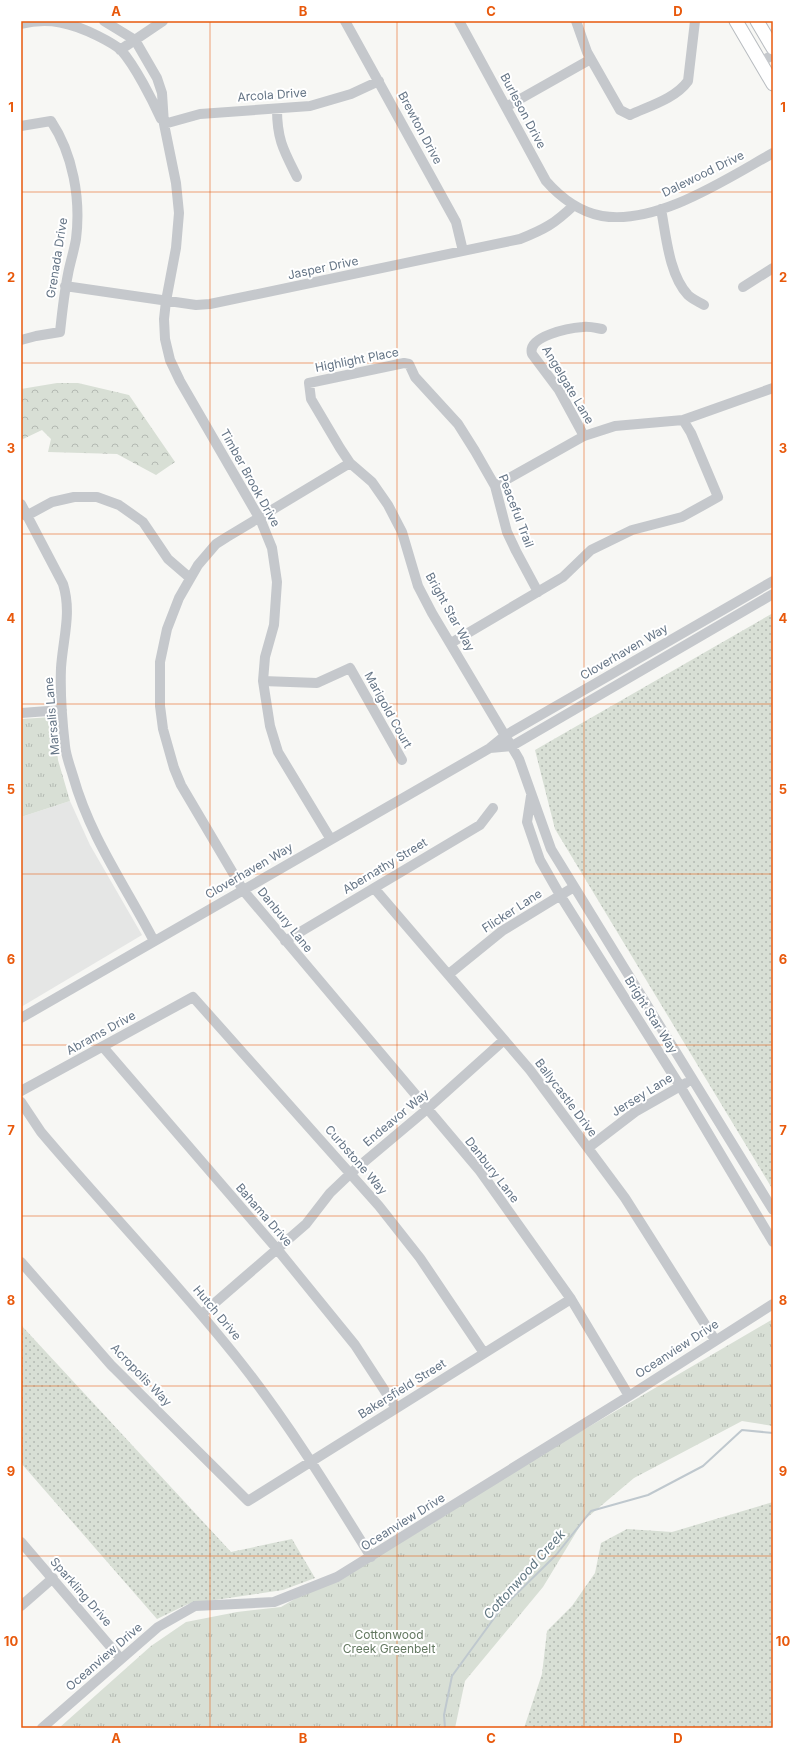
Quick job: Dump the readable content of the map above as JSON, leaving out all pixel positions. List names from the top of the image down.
{
  "streets": {
    "street": [
      "Arcola Drive",
      "Burleson Drive",
      "Brewton Drive",
      "Dalewood Drive",
      "Grenada Drive",
      "Jasper Drive",
      "Highlight Place",
      "Angelgate Lane",
      "Timber Brook Drive",
      "Peaceful Trail",
      "Bright Star Way",
      "Cloverhaven Way",
      "Marigold Court",
      "Marsalis Lane",
      "Abernathy Street",
      "Flicker Lane",
      "Danbury Lane",
      "Abrams Drive",
      "Jersey Lane",
      "Ballycastle Drive",
      "Endeavor Way",
      "Curbstone Way",
      "Bahama Drive",
      "Hutch Drive",
      "Oceanview Drive",
      "Acropolis Way",
      "Bakersfield Street",
      "Sparkling Drive"
    ]
  },
  "crossings": [
    ["Arcola Drive", "Brewton Drive"],
    ["Arcola Drive", "Timber Brook Drive"],
    ["Burleson Drive", "Dalewood Drive"],
    ["Burleson Drive", "Jasper Drive"],
    ["Brewton Drive", "Jasper Drive"],
    ["Dalewood Drive", "Jasper Drive"],
    ["Grenada Drive", "Jasper Drive"],
    ["Jasper Drive", "Timber Brook Drive"],
    ["Highlight Place", "Peaceful Trail"],
    ["Highlight Place", "Bright Star Way"],
    ["Timber Brook Drive", "Cloverhaven Way"],
    ["Timber Brook Drive", "Marigold Court"],
    ["Timber Brook Drive", "Danbury Lane"],
    ["Bright Star Way", "Cloverhaven Way"],
    ["Bright Star Way", "Flicker Lane"],
    ["Bright Star Way", "Danbury Lane"],
    ["Bright Star Way", "Jersey Lane"],
    ["Cloverhaven Way", "Marsalis Lane"],
    ["Cloverhaven Way", "Danbury Lane"],
    ["Abernathy Street", "Danbury Lane"],
    ["Abernathy Street", "Ballycastle Drive"],
    ["Flicker Lane", "Ballycastle Drive"],
    ["Danbury Lane", "Endeavor Way"],
    ["Danbury Lane", "Oceanview Drive"],
    ["Danbury Lane", "Bakersfield Street"],
    ["Abrams Drive", "Curbstone Way"],
    ["Abrams Drive", "Bahama Drive"],
    ["Jersey Lane", "Ballycastle Drive"],
    ["Ballycastle Drive", "Endeavor Way"],
    ["Ballycastle Drive", "Oceanview Drive"],
    ["Endeavor Way", "Curbstone Way"],
    ["Endeavor Way", "Bahama Drive"],
    ["Endeavor Way", "Hutch Drive"],
    ["Curbstone Way", "Bakersfield Street"],
    ["Bahama Drive", "Bakersfield Street"],
    ["Hutch Drive", "Oceanview Drive"],
    ["Hutch Drive", "Bakersfield Street"],
    ["Oceanview Drive", "Sparkling Drive"],
    ["Acropolis Way", "Bakersfield Street"]
  ],
  "water": ["Cottonwood Creek"],
  "parks": ["Cottonwood Creek Greenbelt"],
  "grid": {
    "columns": [
      "A",
      "B",
      "C",
      "D"
    ],
    "rows": [
      "1",
      "2",
      "3",
      "4",
      "5",
      "6",
      "7",
      "8",
      "9",
      "10"
    ]
  }
}
